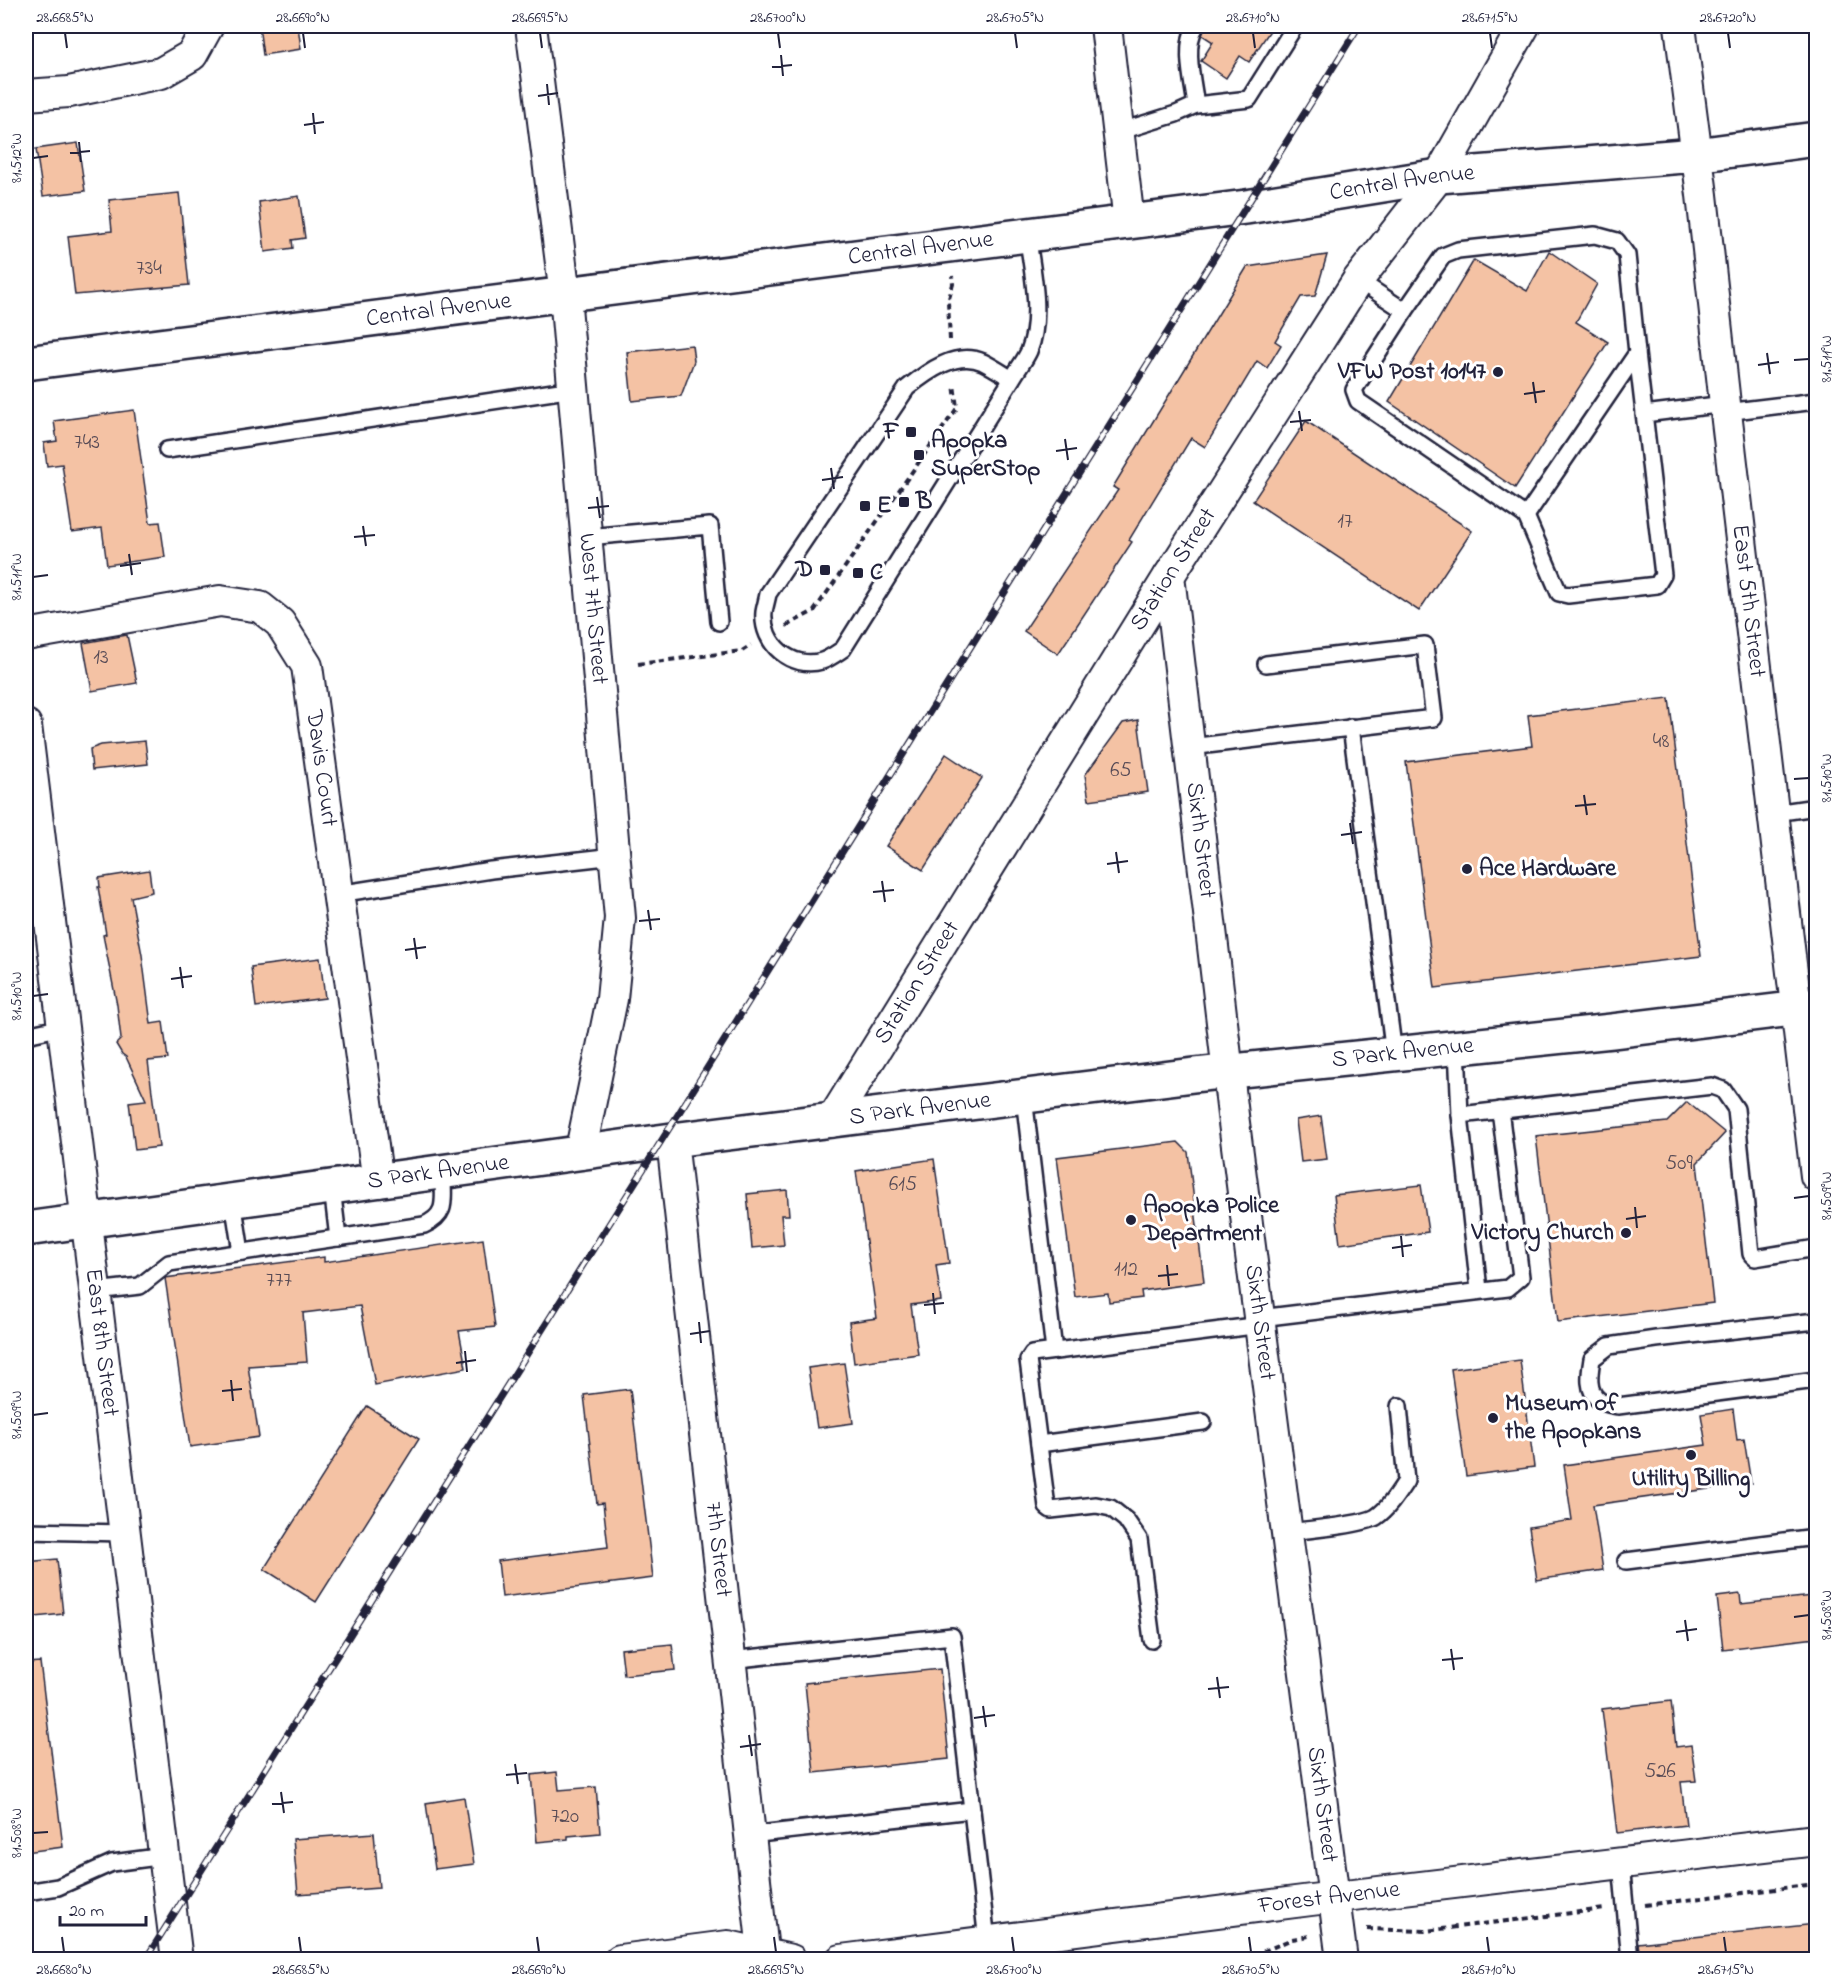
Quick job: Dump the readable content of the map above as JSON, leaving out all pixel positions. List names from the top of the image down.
{
  "streets": {
    "main road": ["Central Avenue", "S Park Avenue"],
    "street": [
      "Station Street",
      "East 5th Street",
      "West 7th Street",
      "Davis Court",
      "Sixth Street",
      "East 8th Street",
      "7th Street",
      "Forest Avenue"
    ]
  },
  "crossings": [
    ["Central Avenue", "Station Street"],
    ["Central Avenue", "East 5th Street"],
    ["Central Avenue", "West 7th Street"],
    ["Station Street", "Sixth Street"],
    ["Station Street", "S Park Avenue"],
    ["East 5th Street", "S Park Avenue"],
    ["West 7th Street", "S Park Avenue"],
    ["Davis Court", "S Park Avenue"],
    ["Sixth Street", "S Park Avenue"],
    ["Sixth Street", "Forest Avenue"],
    ["S Park Avenue", "East 8th Street"],
    ["S Park Avenue", "7th Street"]
  ],
  "places": {
    "other": [
      "VFW Post 10147",
      "Ace Hardware",
      "Apopka Police Department",
      "Victory Church",
      "Museum of the Apopkans",
      "Utility Billing"
    ],
    "transit": [
      "F",
      "Apopka SuperStop",
      "B",
      "E",
      "D",
      "C"
    ]
  },
  "house_numbers": [
    "734",
    "743",
    "17",
    "13",
    "48",
    "65",
    "509",
    "615",
    "112",
    "777",
    "526",
    "720"
  ],
  "scale_bar": "20 m",
  "coordinates": [
    "28.6685°N",
    "28.6690°N",
    "28.6695°N",
    "28.6700°N",
    "28.6705°N",
    "28.6710°N",
    "28.6715°N",
    "28.6720°N",
    "81.512°W",
    "81.511°W",
    "81.510°W",
    "81.509°W",
    "81.508°W",
    "28.6680°N"
  ]
}
